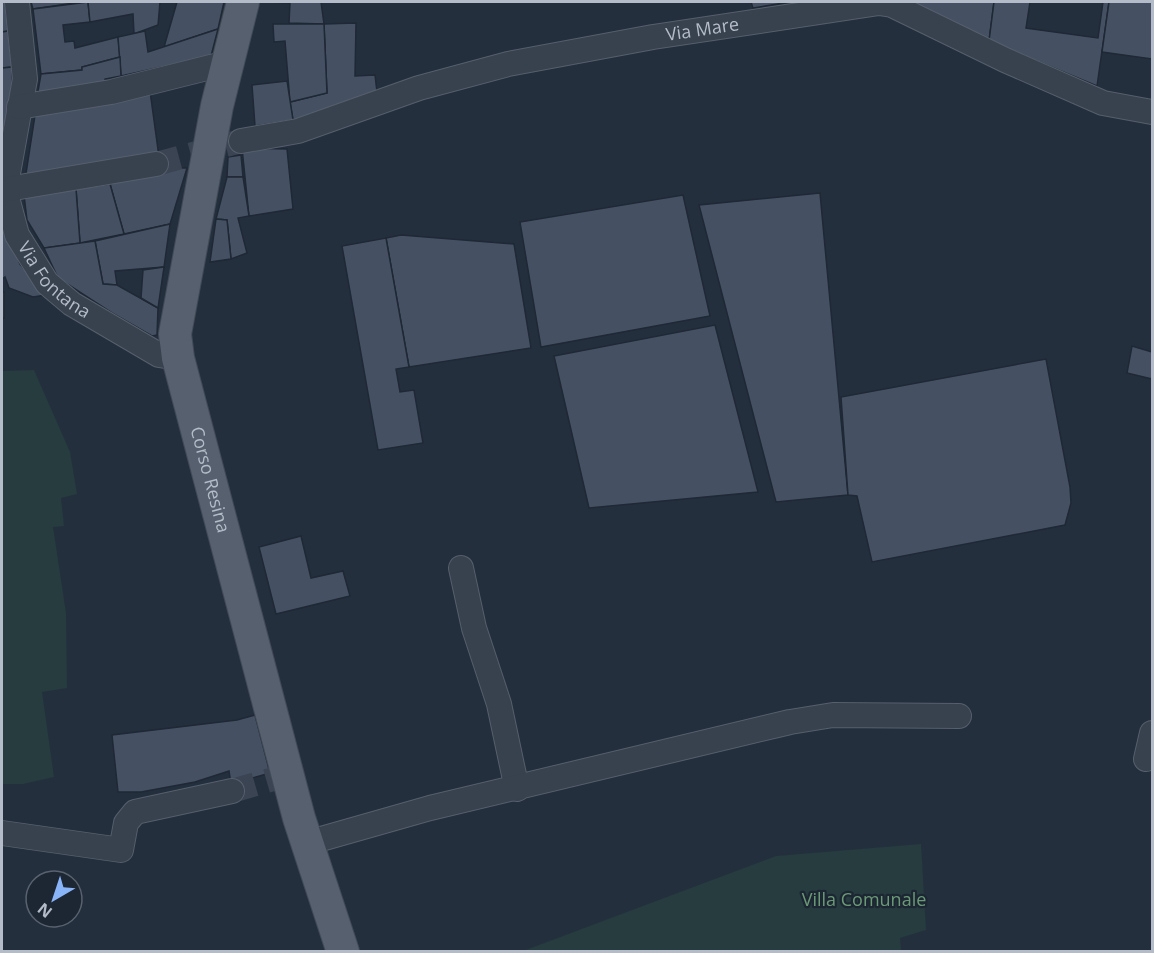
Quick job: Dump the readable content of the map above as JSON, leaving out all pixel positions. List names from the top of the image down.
{
  "streets": {
    "main road": ["Corso Resina"],
    "street": ["Via Mare", "Via Fontana"]
  },
  "crossings": [
    ["Via Fontana", "Corso Resina"]
  ],
  "parks": ["Villa Comunale"],
  "north": "bottom left"
}
